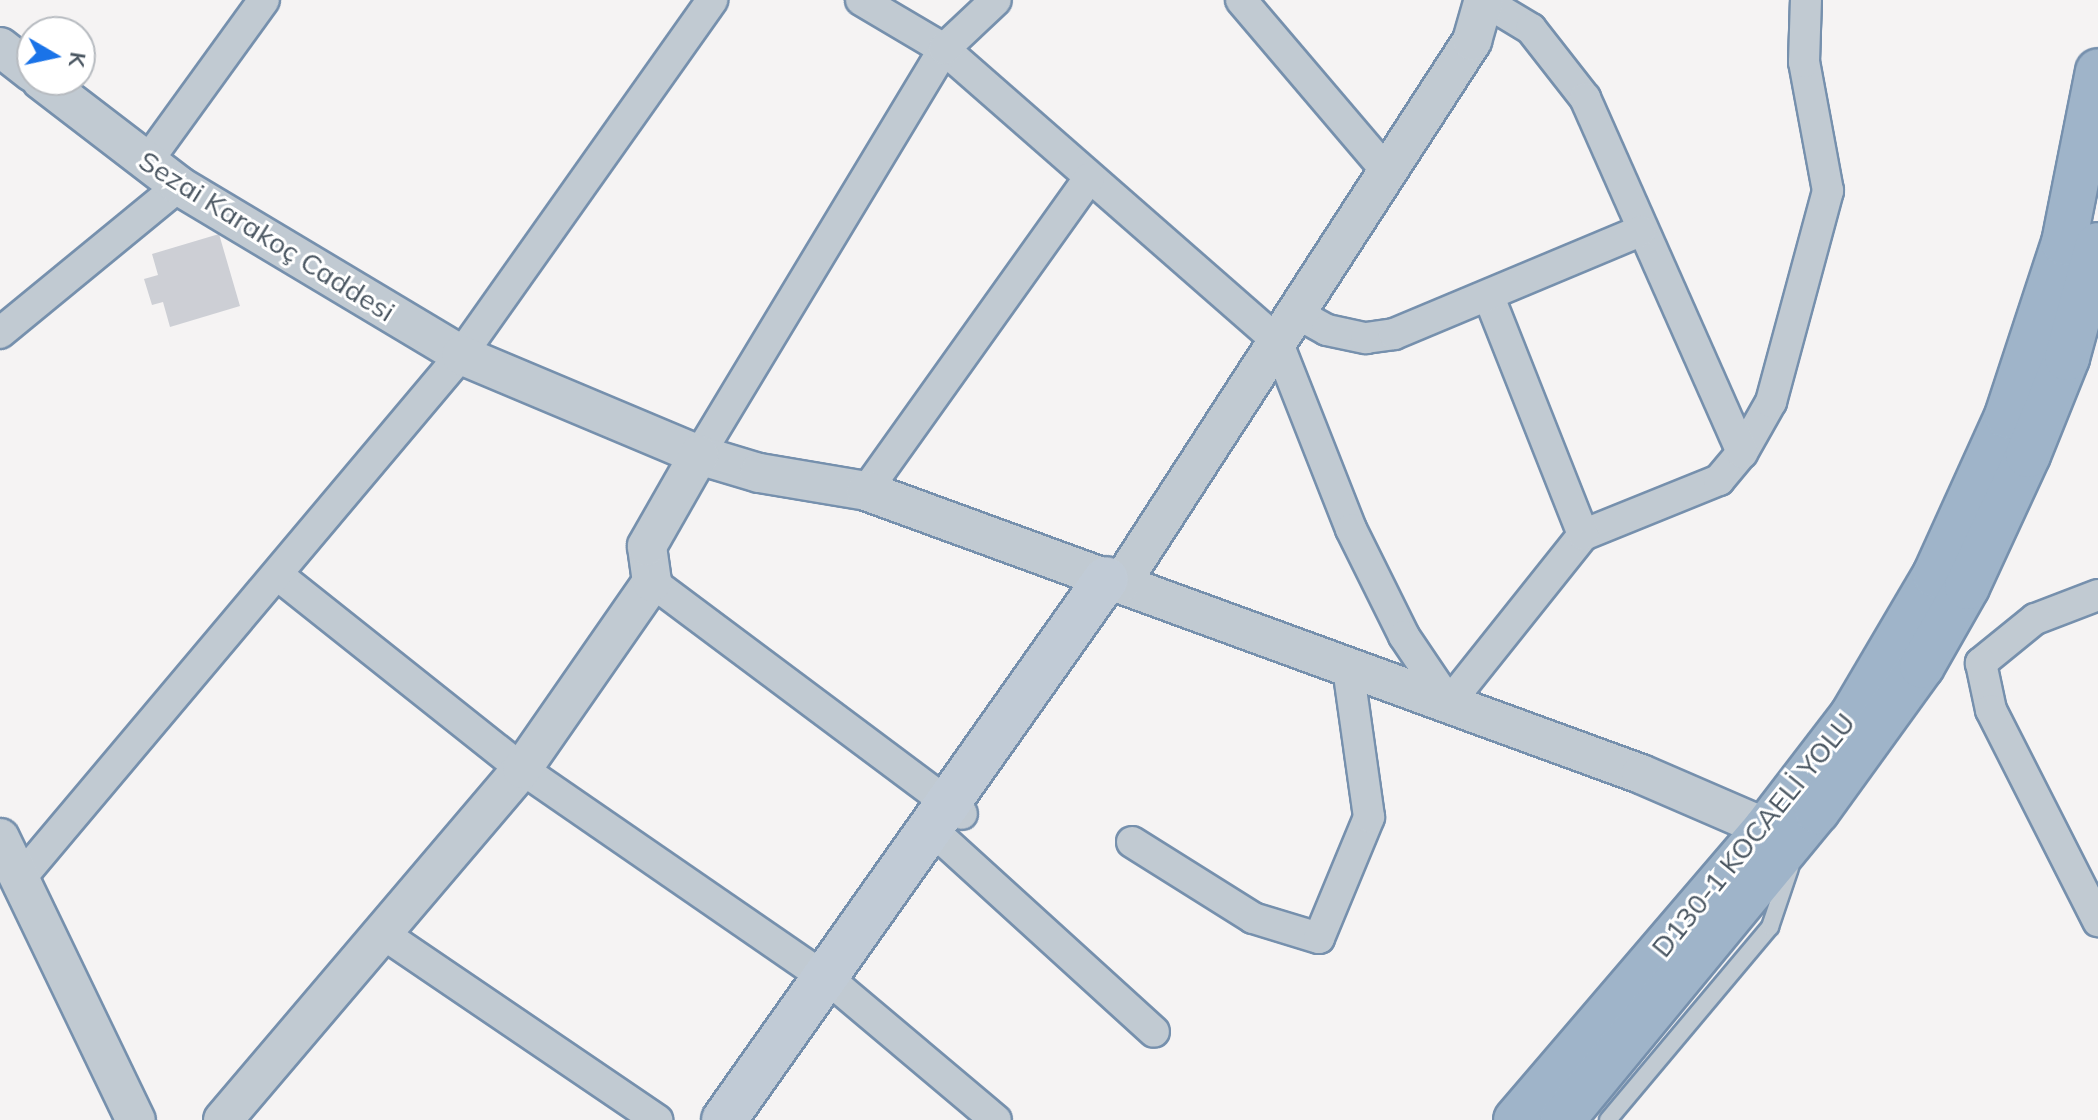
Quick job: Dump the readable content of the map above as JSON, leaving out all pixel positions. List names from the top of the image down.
{
  "streets": {
    "highway": ["D130-1 KOCAELİ YOLU"],
    "street": ["Sezai Karakoç Caddesi"]
  },
  "crossings": [
    ["Sezai Karakoç Caddesi", "D130-1 KOCAELİ YOLU"]
  ],
  "north": "right"
}
